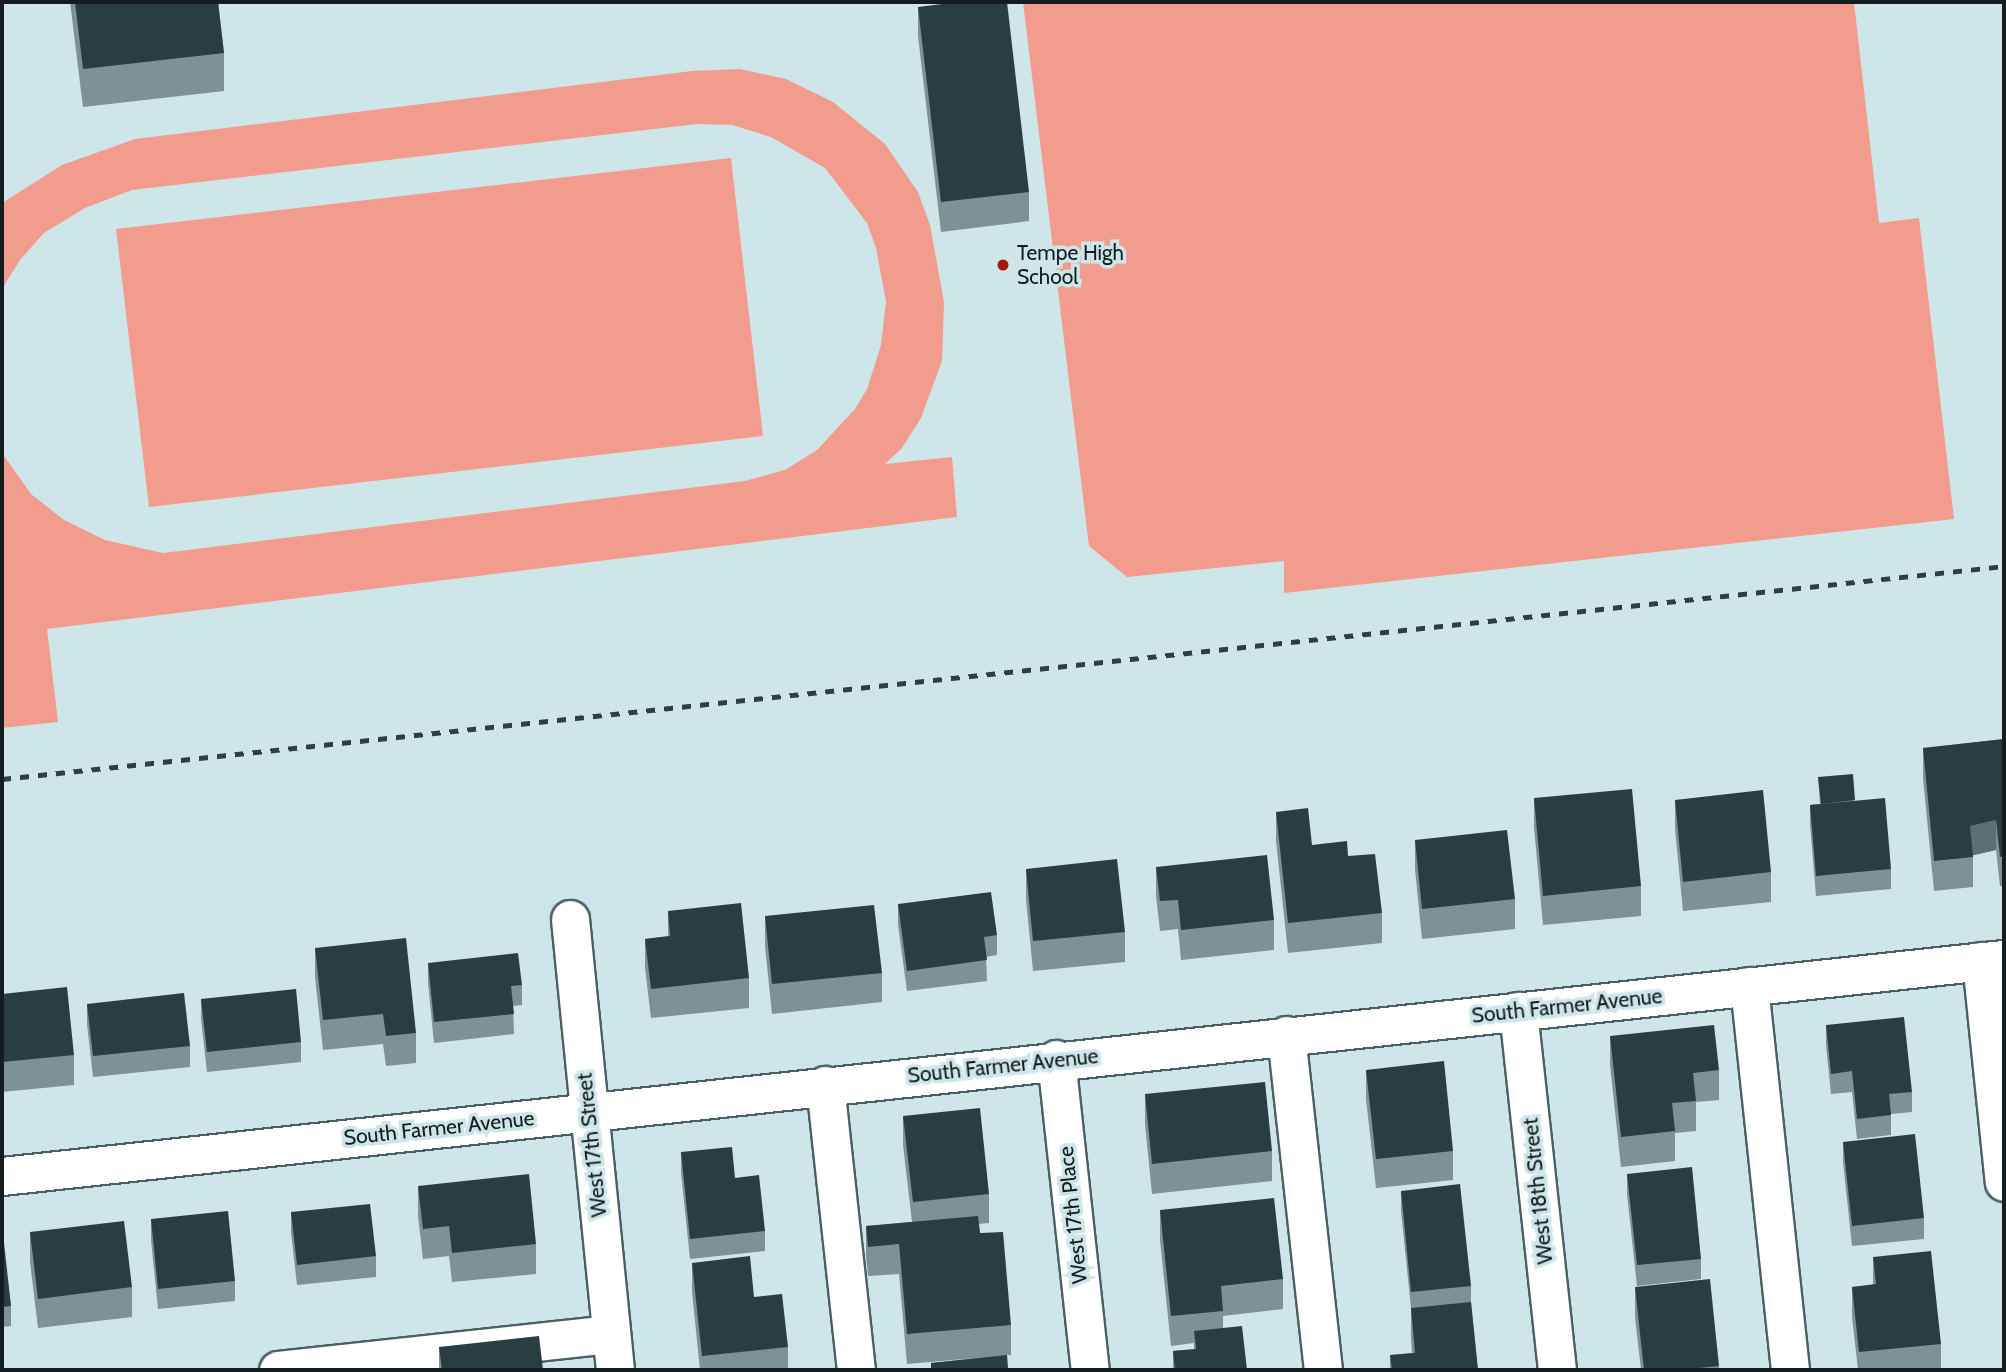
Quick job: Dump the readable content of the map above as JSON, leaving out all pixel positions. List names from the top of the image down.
{
  "streets": {
    "street": [
      "South Farmer Avenue",
      "West 17th Street",
      "West 18th Street",
      "West 17th Place"
    ]
  },
  "crossings": [
    ["South Farmer Avenue", "West 17th Street"],
    ["South Farmer Avenue", "West 18th Street"],
    ["South Farmer Avenue", "West 17th Place"]
  ],
  "places": ["Tempe High School"]
}
